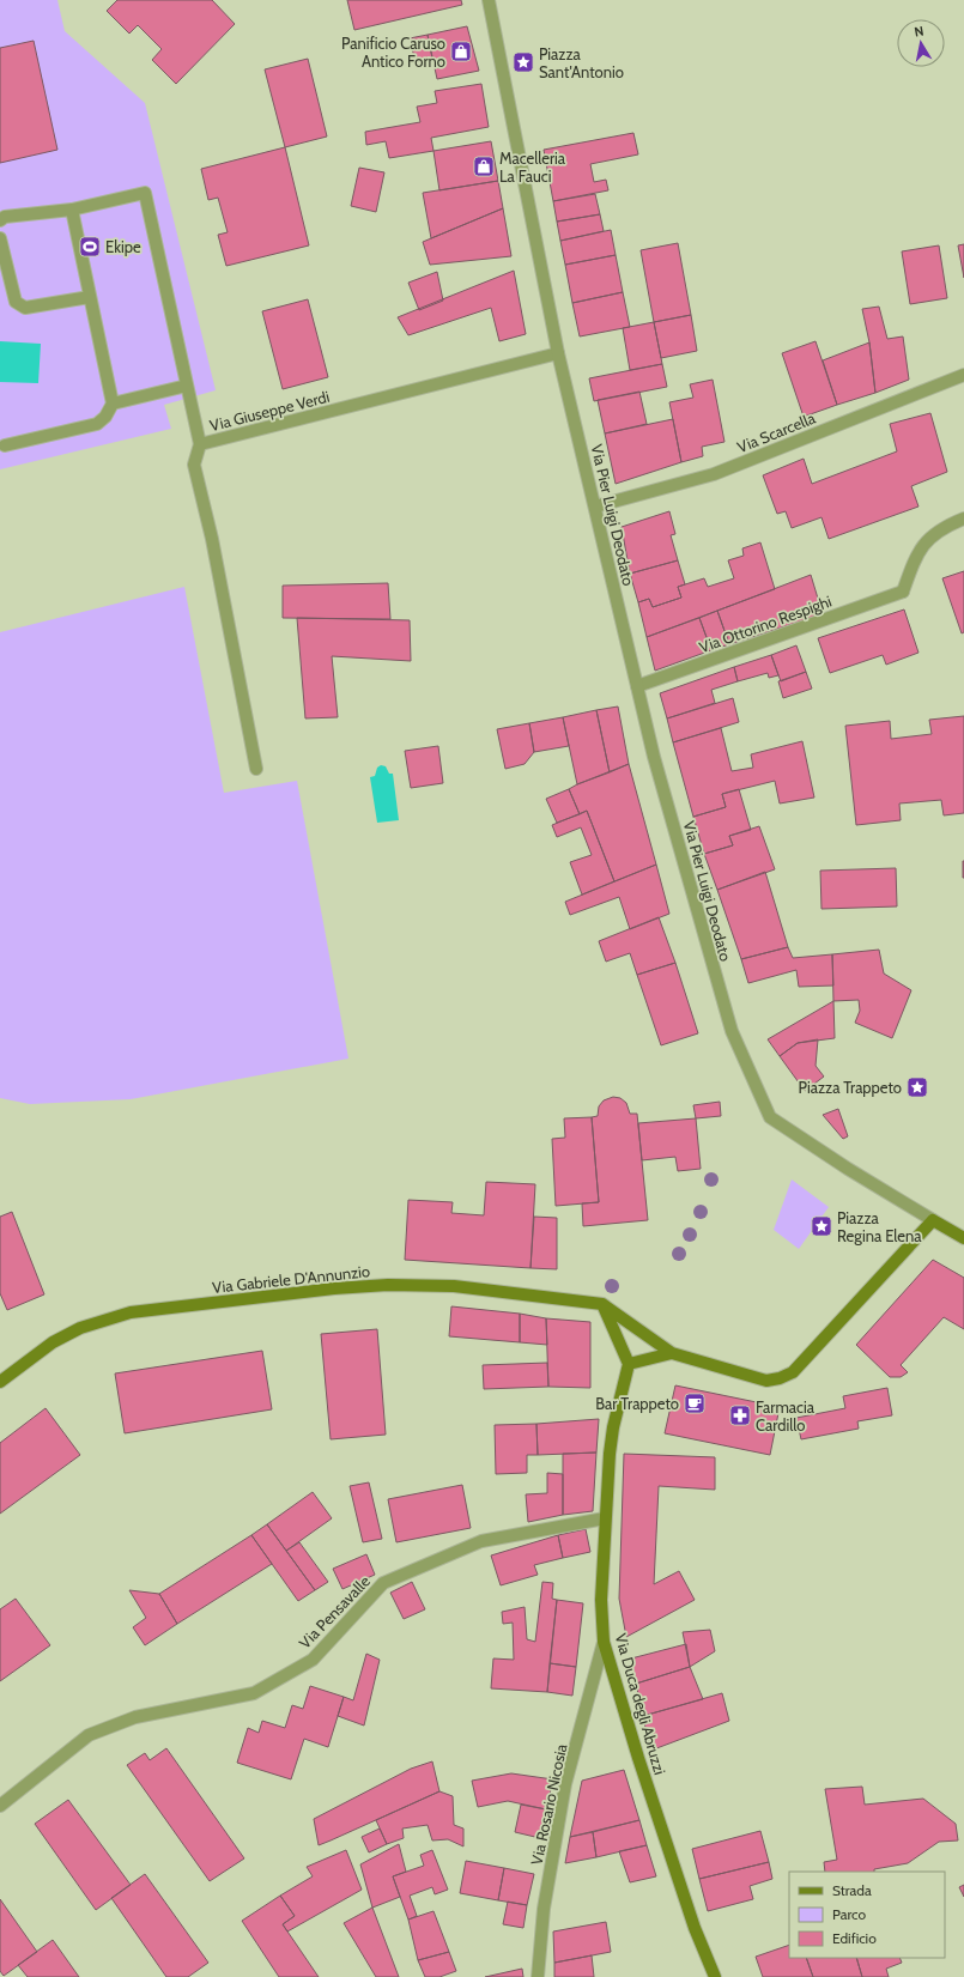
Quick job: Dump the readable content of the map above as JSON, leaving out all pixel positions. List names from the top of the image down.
{
  "streets": {
    "main road": ["Via Gabriele D'Annunzio", "Via Duca degli Abruzzi"],
    "street": [
      "Via Giuseppe Verdi",
      "Via Scarcella",
      "Via Pier Luigi Deodato",
      "Via Ottorino Respighi",
      "Via Pensavalle",
      "Via Rosario Nicosia"
    ]
  },
  "crossings": [
    ["Via Giuseppe Verdi", "Via Pier Luigi Deodato"],
    ["Via Scarcella", "Via Pier Luigi Deodato"],
    ["Via Pier Luigi Deodato", "Via Ottorino Respighi"],
    ["Via Pensavalle", "Via Duca degli Abruzzi"],
    ["Via Duca degli Abruzzi", "Via Rosario Nicosia"]
  ],
  "places": {
    "shop": ["Panificio Caruso Antico Forno", "Macelleria La Fauci"],
    "place": ["Piazza Sant'Antonio", "Piazza Trappeto", "Piazza Regina Elena"],
    "sports": ["Ekipe"],
    "cafe": ["Bar Trappeto"],
    "pharmacy": ["Farmacia Cardillo"]
  },
  "legend": ["Strada", "Parco", "Edificio"],
  "north": "top"
}
